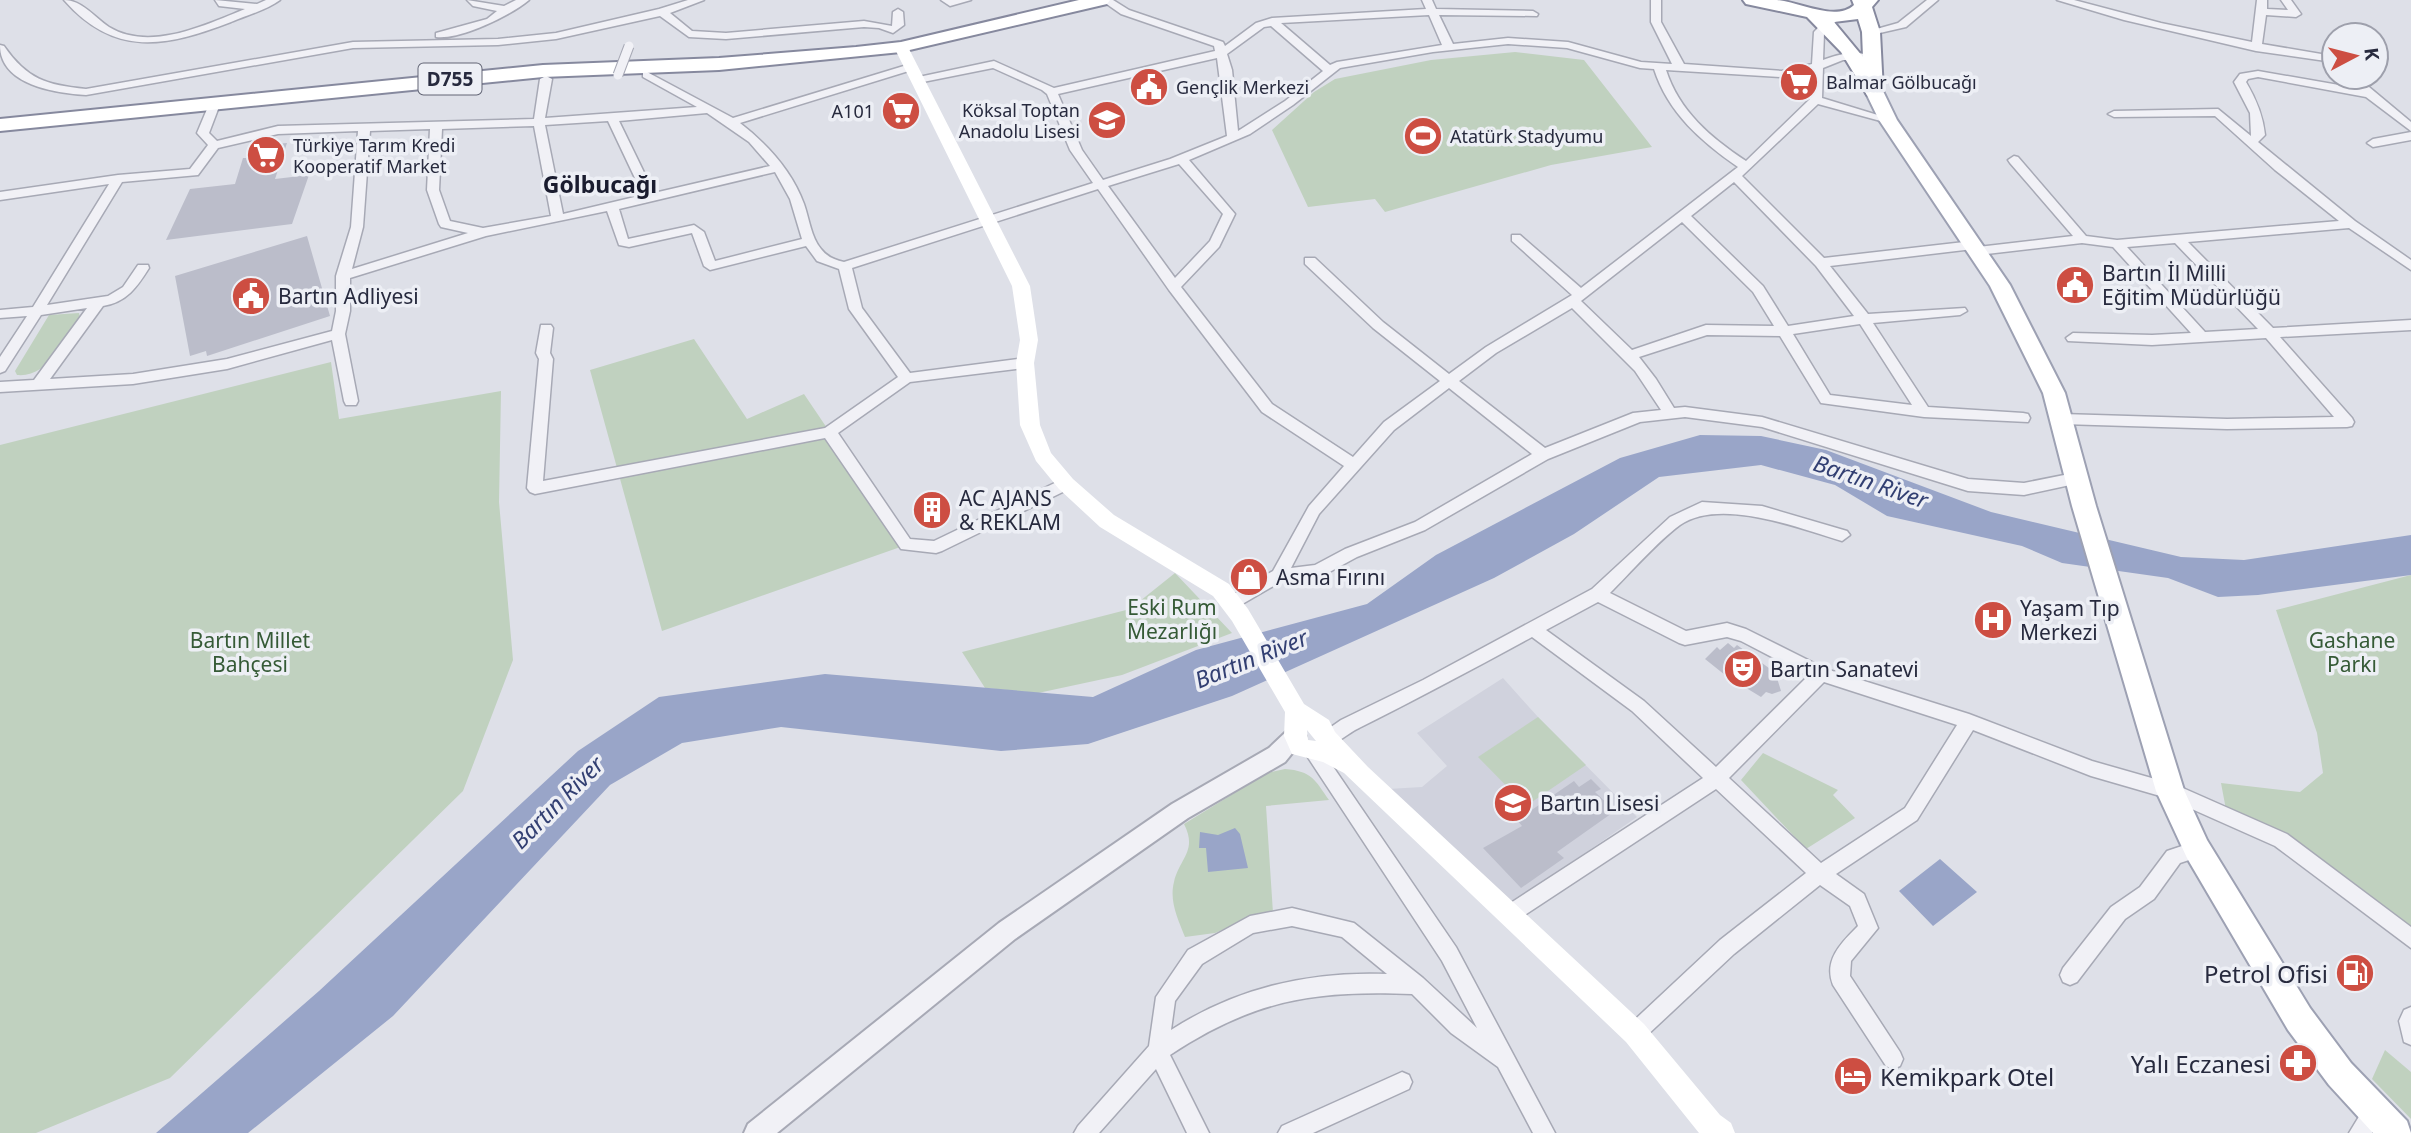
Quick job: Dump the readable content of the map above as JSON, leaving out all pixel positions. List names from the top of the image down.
{
  "streets": {
    "highway": ["D755"]
  },
  "districts": ["Gölbucağı"],
  "water": ["Bartın River"],
  "parks": ["Eski Rum Mezarlığı", "Bartın Millet Bahçesi", "Gashane Parkı"],
  "places": {
    "supermarket": ["Balmar Gölbucağı", "A101", "Türkiye Tarım Kredi Kooperatif Market"],
    "public building": ["Gençlik Merkezi", "Bartın İl Milli Eğitim Müdürlüğü", "Bartın Adliyesi"],
    "school or university": ["Köksal Toptan Anadolu Lisesi", "Bartın Lisesi"],
    "sports": ["Atatürk Stadyumu"],
    "building": ["AC AJANS & REKLAM"],
    "shop": ["Asma Fırını"],
    "hospital": ["Yaşam Tıp Merkezi"],
    "theatre": ["Bartın Sanatevi"],
    "fuel station": ["Petrol Ofisi"],
    "pharmacy": ["Yalı Eczanesi"],
    "hotel": ["Kemikpark Otel"]
  },
  "north": "right"
}
